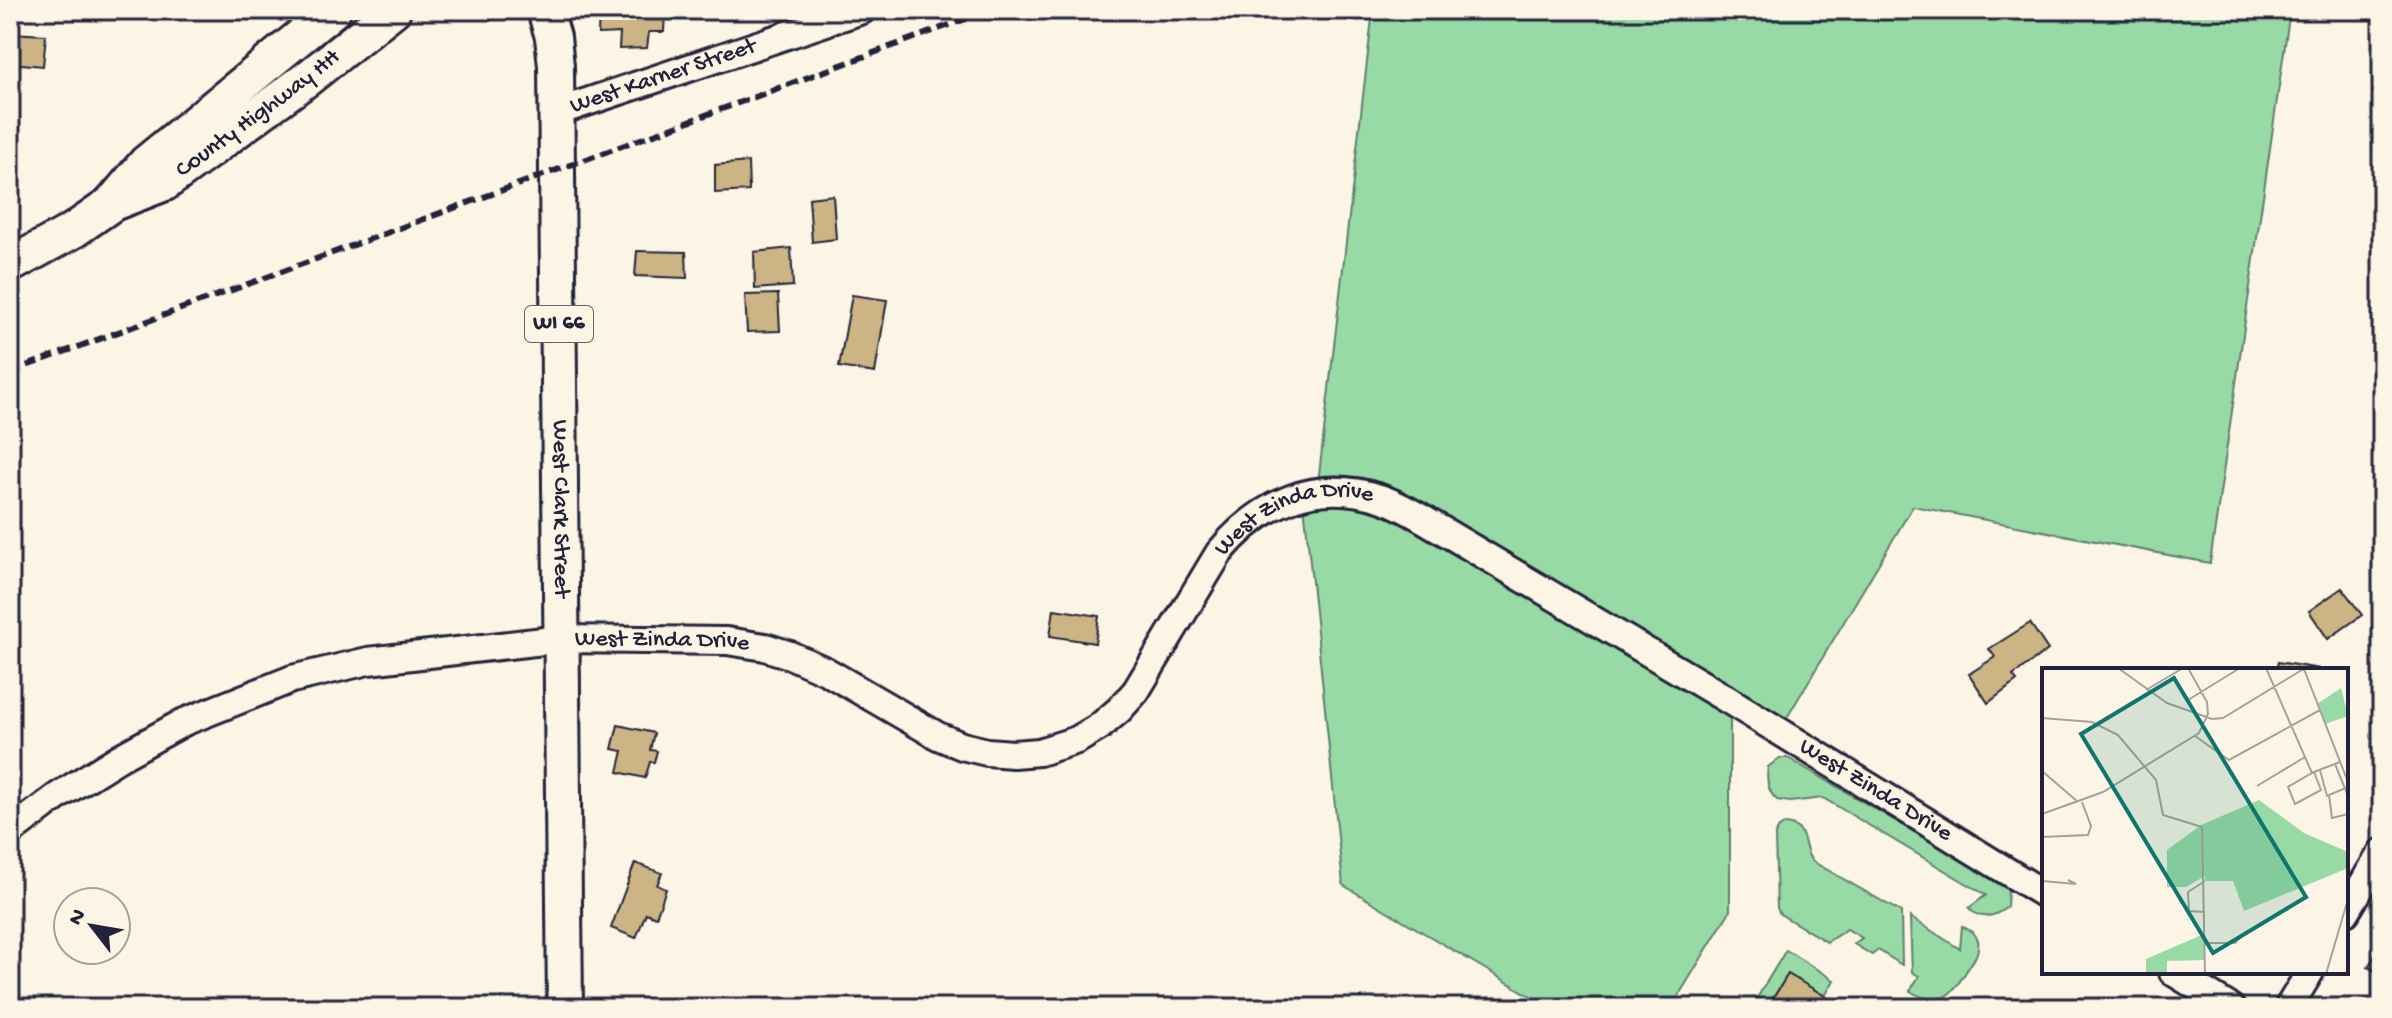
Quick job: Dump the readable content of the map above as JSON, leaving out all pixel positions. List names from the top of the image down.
{
  "streets": {
    "main road": ["County Highway HH", "WI 66", "West Clark Street"],
    "street": ["West Karner Street", "West Zinda Drive"]
  },
  "crossings": [
    ["West Karner Street", "West Clark Street"],
    ["West Clark Street", "West Zinda Drive"]
  ],
  "north": "top left"
}
